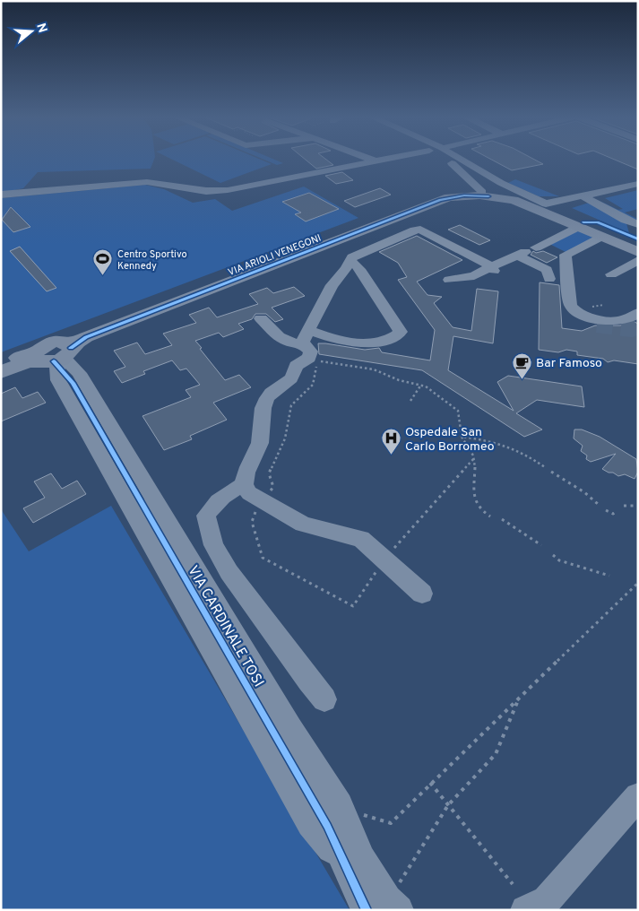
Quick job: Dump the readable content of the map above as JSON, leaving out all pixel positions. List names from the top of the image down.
{
  "streets": {
    "main road": ["VIA ARIOLI VENEGONI"],
    "street": ["VIA CARDINALE TOSI"]
  },
  "crossings": [
    ["VIA ARIOLI VENEGONI", "VIA CARDINALE TOSI"]
  ],
  "places": {
    "sports": ["Centro Sportivo Kennedy"],
    "cafe": ["Bar Famoso"],
    "hospital": ["Ospedale San Carlo Borromeo"]
  },
  "north": "right"
}
